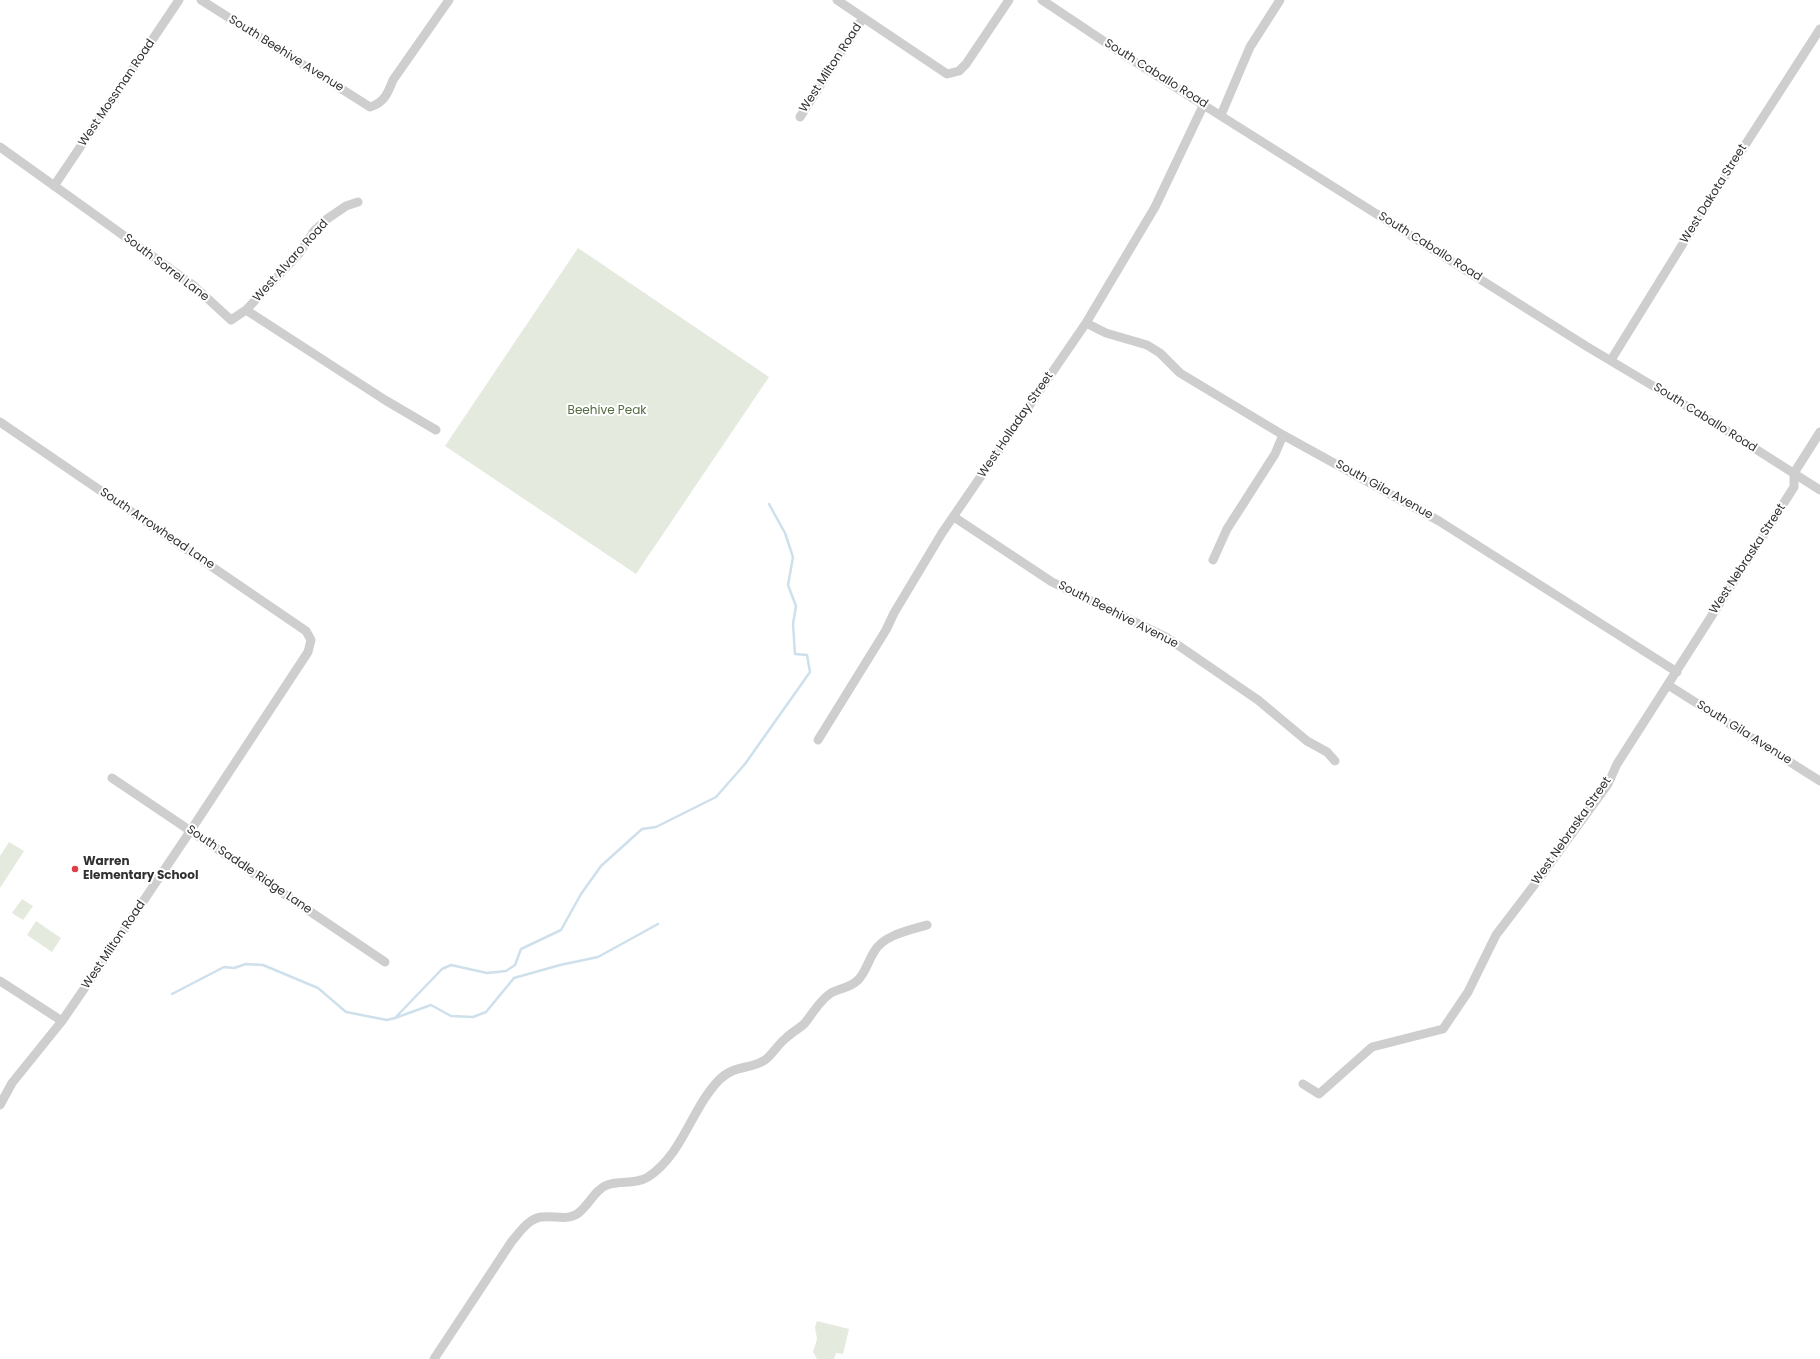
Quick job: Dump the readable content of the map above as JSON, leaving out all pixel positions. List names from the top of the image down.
{
  "streets": {
    "street": [
      "South Beehive Avenue",
      "West Milton Road",
      "South Caballo Road",
      "West Mossman Road",
      "West Dakota Street",
      "West Alvaro Road",
      "South Sorrel Lane",
      "West Holladay Street",
      "South Gila Avenue",
      "South Arrowhead Lane",
      "West Nebraska Street",
      "South Saddle Ridge Lane"
    ]
  },
  "crossings": [
    ["South Beehive Avenue", "West Holladay Street"],
    ["West Milton Road", "South Arrowhead Lane"],
    ["West Milton Road", "South Saddle Ridge Lane"],
    ["South Caballo Road", "West Dakota Street"],
    ["South Caballo Road", "West Holladay Street"],
    ["South Caballo Road", "West Nebraska Street"],
    ["West Mossman Road", "South Sorrel Lane"],
    ["West Alvaro Road", "South Sorrel Lane"],
    ["West Holladay Street", "South Gila Avenue"],
    ["South Gila Avenue", "West Nebraska Street"]
  ],
  "parks": ["Beehive Peak"],
  "places": ["Warren Elementary School"]
}
